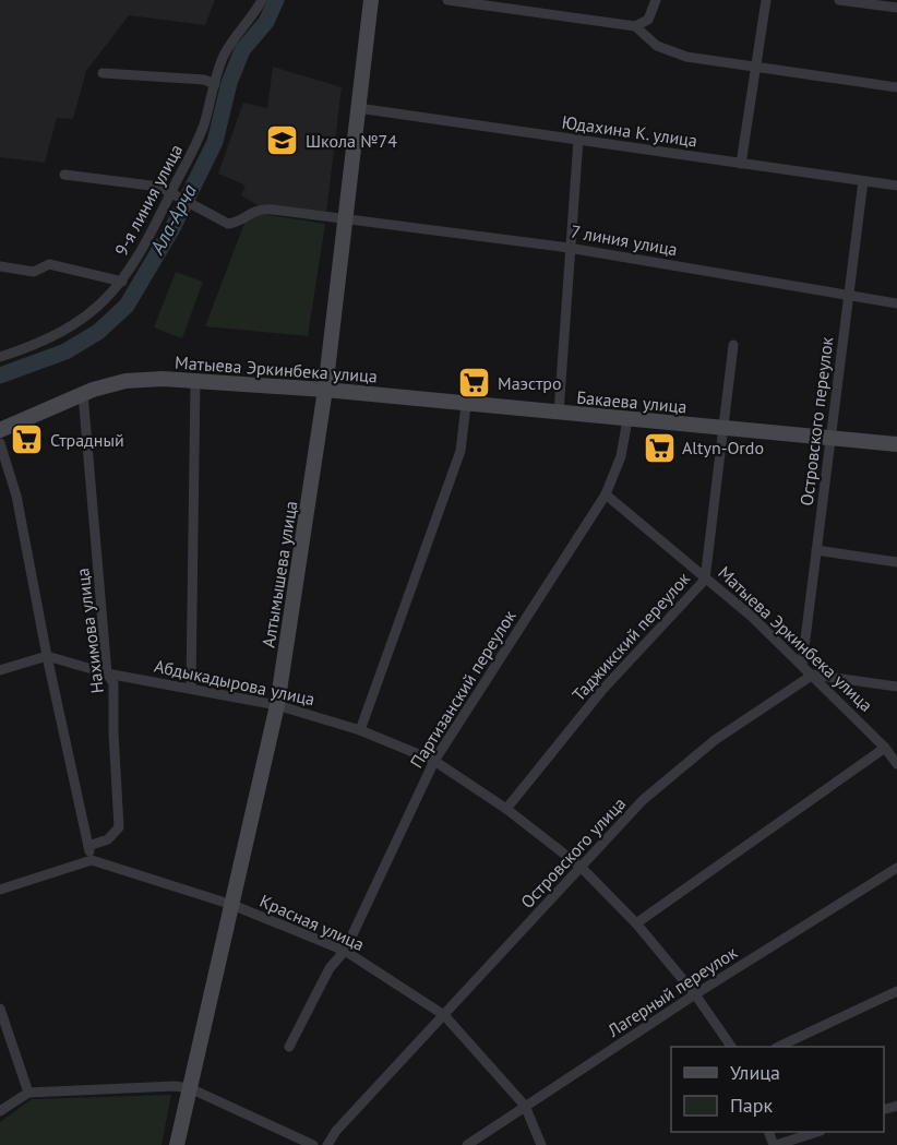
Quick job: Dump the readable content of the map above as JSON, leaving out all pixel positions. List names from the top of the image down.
{
  "streets": {
    "main road": ["Матыева Эркинбека улица", "Бакаева улица", "Алтымышева улица"],
    "street": [
      "Юдахина К. улица",
      "9-я линия улица",
      "7 линия улица",
      "Островского переулок",
      "Нахимова улица",
      "Таджикский переулок",
      "Абдыкадырова улица",
      "Партизанский переулок",
      "Островского улица",
      "Красная улица",
      "Лагерный переулок"
    ]
  },
  "crossings": [
    ["Юдахина К. улица", "Бакаева улица"],
    ["Юдахина К. улица", "Островского переулок"],
    ["Юдахина К. улица", "Алтымышева улица"],
    ["9-я линия улица", "7 линия улица"],
    ["7 линия улица", "Бакаева улица"],
    ["7 линия улица", "Островского переулок"],
    ["7 линия улица", "Алтымышева улица"],
    ["Матыева Эркинбека улица", "Бакаева улица"],
    ["Матыева Эркинбека улица", "Островского переулок"],
    ["Матыева Эркинбека улица", "Алтымышева улица"],
    ["Матыева Эркинбека улица", "Нахимова улица"],
    ["Матыева Эркинбека улица", "Таджикский переулок"],
    ["Матыева Эркинбека улица", "Партизанский переулок"],
    ["Матыева Эркинбека улица", "Островского улица"],
    ["Бакаева улица", "Островского переулок"],
    ["Бакаева улица", "Таджикский переулок"],
    ["Бакаева улица", "Партизанский переулок"],
    ["Алтымышева улица", "Абдыкадырова улица"],
    ["Алтымышева улица", "Красная улица"],
    ["Нахимова улица", "Абдыкадырова улица"],
    ["Таджикский переулок", "Абдыкадырова улица"],
    ["Абдыкадырова улица", "Партизанский переулок"],
    ["Абдыкадырова улица", "Островского улица"],
    ["Абдыкадырова улица", "Лагерный переулок"],
    ["Партизанский переулок", "Красная улица"],
    ["Островского улица", "Красная улица"],
    ["Красная улица", "Лагерный переулок"]
  ],
  "water": ["Ала-Арча"],
  "places": {
    "school or university": ["Школа №74"],
    "supermarket": ["Маэстро", "Страдный", "Altyn-Ordo"]
  },
  "legend": ["Улица", "Парк"]
}
